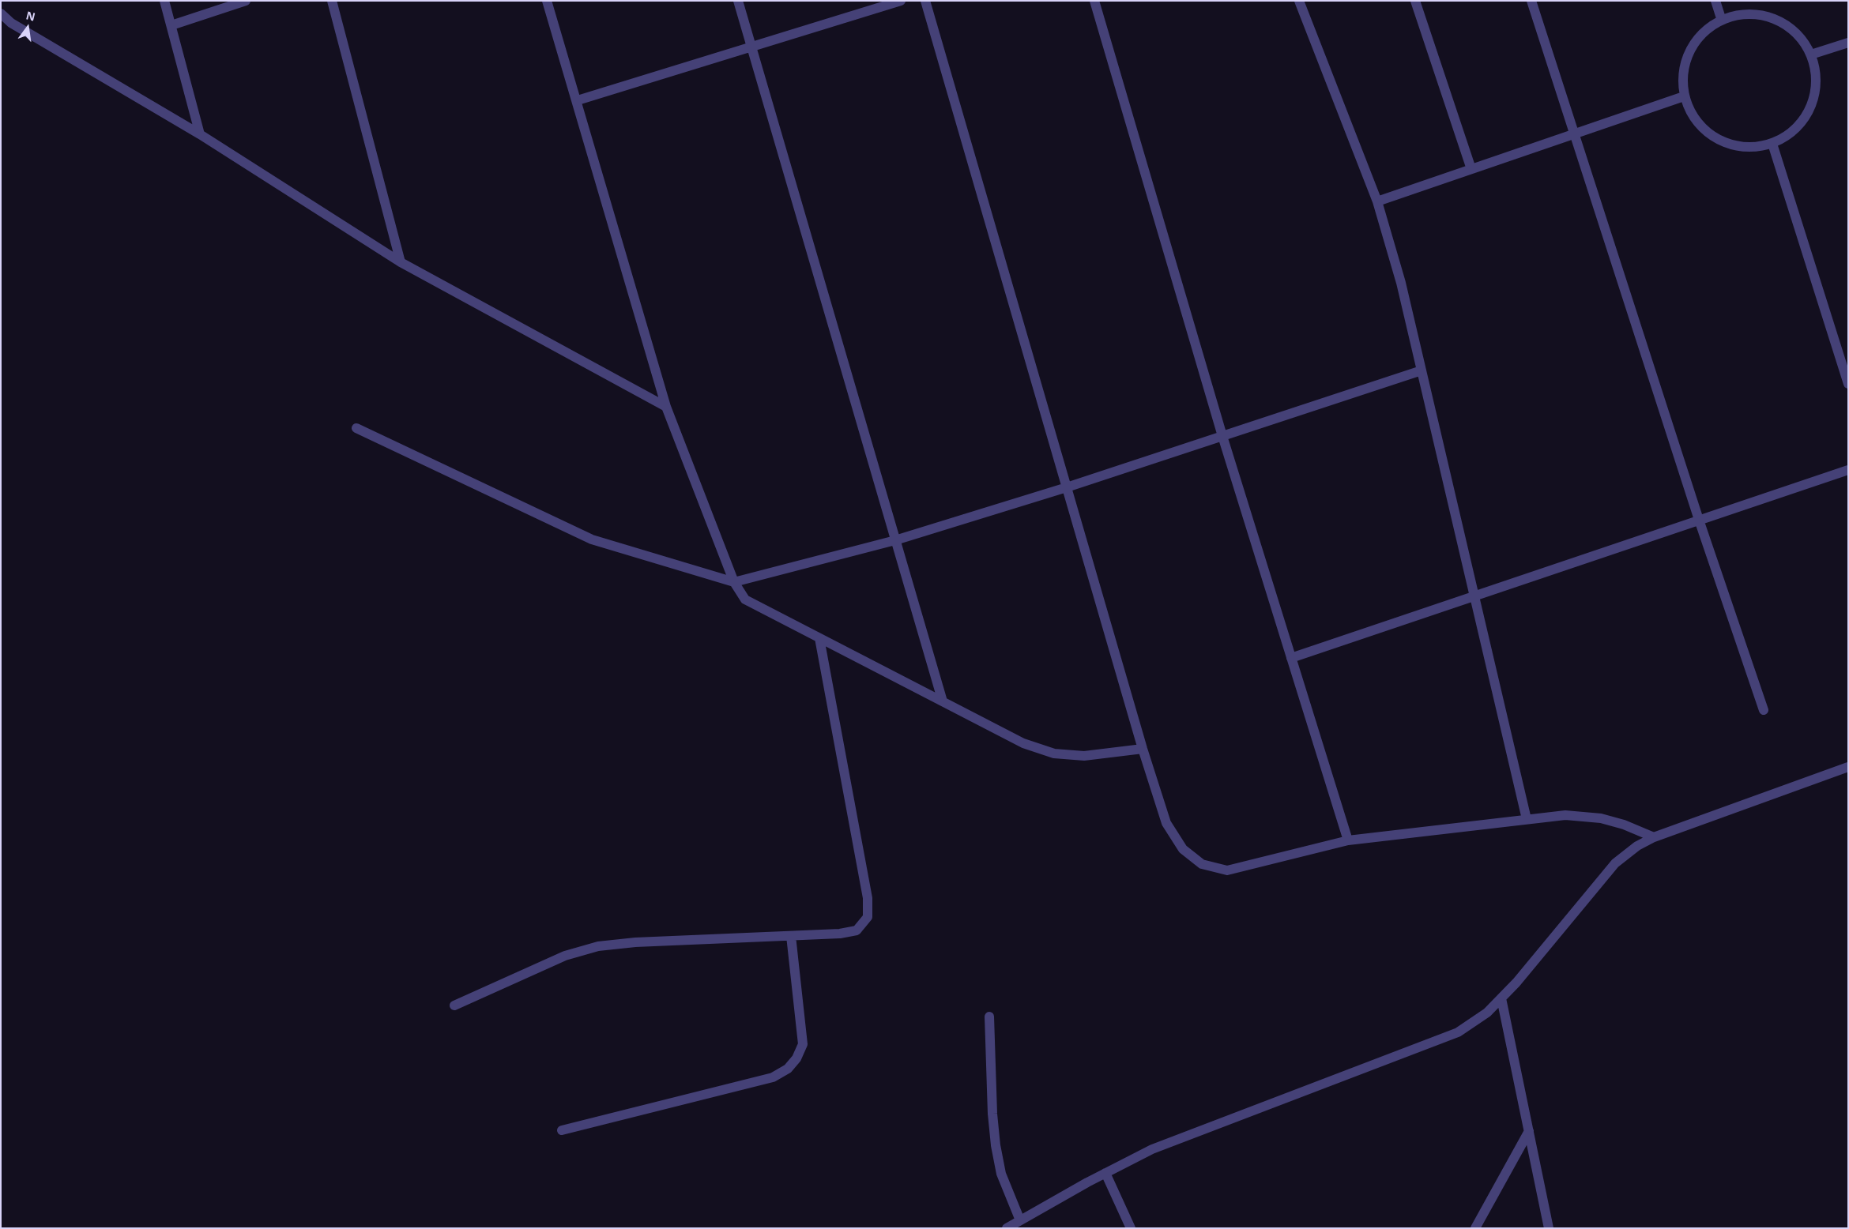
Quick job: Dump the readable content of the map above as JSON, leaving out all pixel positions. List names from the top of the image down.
{
  "north": "top"
}
